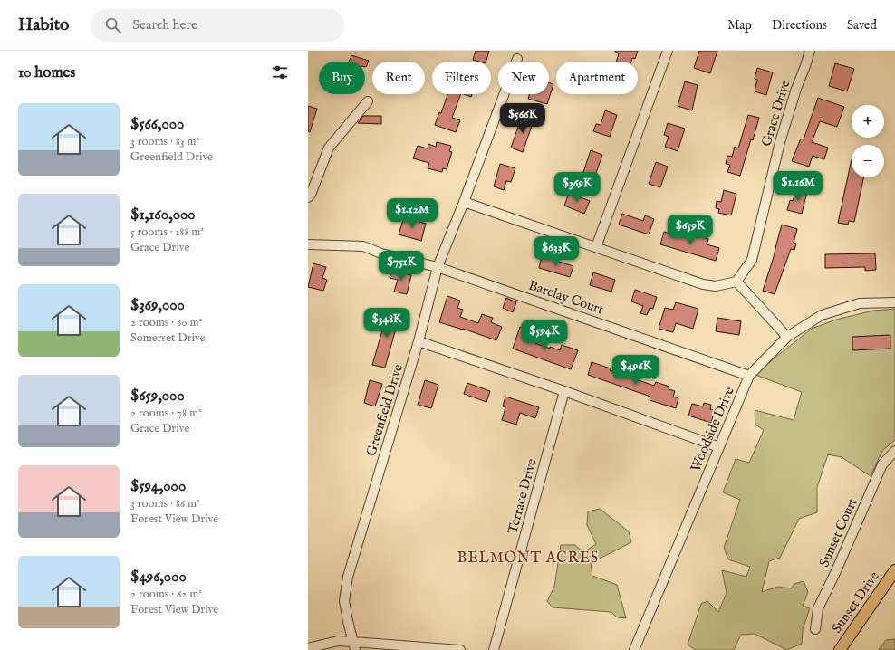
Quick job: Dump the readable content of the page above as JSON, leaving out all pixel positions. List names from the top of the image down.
{
  "streets": {
    "main road": ["Sunset Drive"],
    "street": [
      "Grace Drive",
      "Barclay Court",
      "Greenfield Drive",
      "Woodside Drive",
      "Terrace Drive",
      "Sunset Court"
    ]
  },
  "crossings": [
    ["Barclay Court", "Greenfield Drive"],
    ["Barclay Court", "Woodside Drive"]
  ],
  "districts": ["BELMONT ACRES"],
  "page": {
    "header": "Habito",
    "search": "Search here",
    "nav": ["Map", "Directions", "Saved"],
    "heading": "10 homes",
    "chip": [
      "Buy",
      "Rent",
      "Filters",
      "New",
      "Apartment"
    ],
    "list": [
      {
        "name": "$566,000",
        "note": "3 rooms · 83 m² · Greenfield Drive"
      },
      {
        "name": "$1,160,000",
        "note": "5 rooms · 188 m² · Grace Drive"
      },
      {
        "name": "$369,000",
        "note": "2 rooms · 60 m² · Somerset Drive"
      },
      {
        "name": "$659,000",
        "note": "2 rooms · 78 m² · Grace Drive"
      },
      {
        "name": "$594,000",
        "note": "3 rooms · 86 m² · Forest View Drive"
      },
      {
        "name": "$496,000",
        "note": "2 rooms · 62 m² · Forest View Drive"
      }
    ],
    "price": [
      "$566K",
      "$1.16M",
      "$369K",
      "$1.12M",
      "$659K",
      "$633K",
      "$751K",
      "$348K",
      "$594K",
      "$496K"
    ],
    "map_buttons": ["+", "−"]
  }
}
